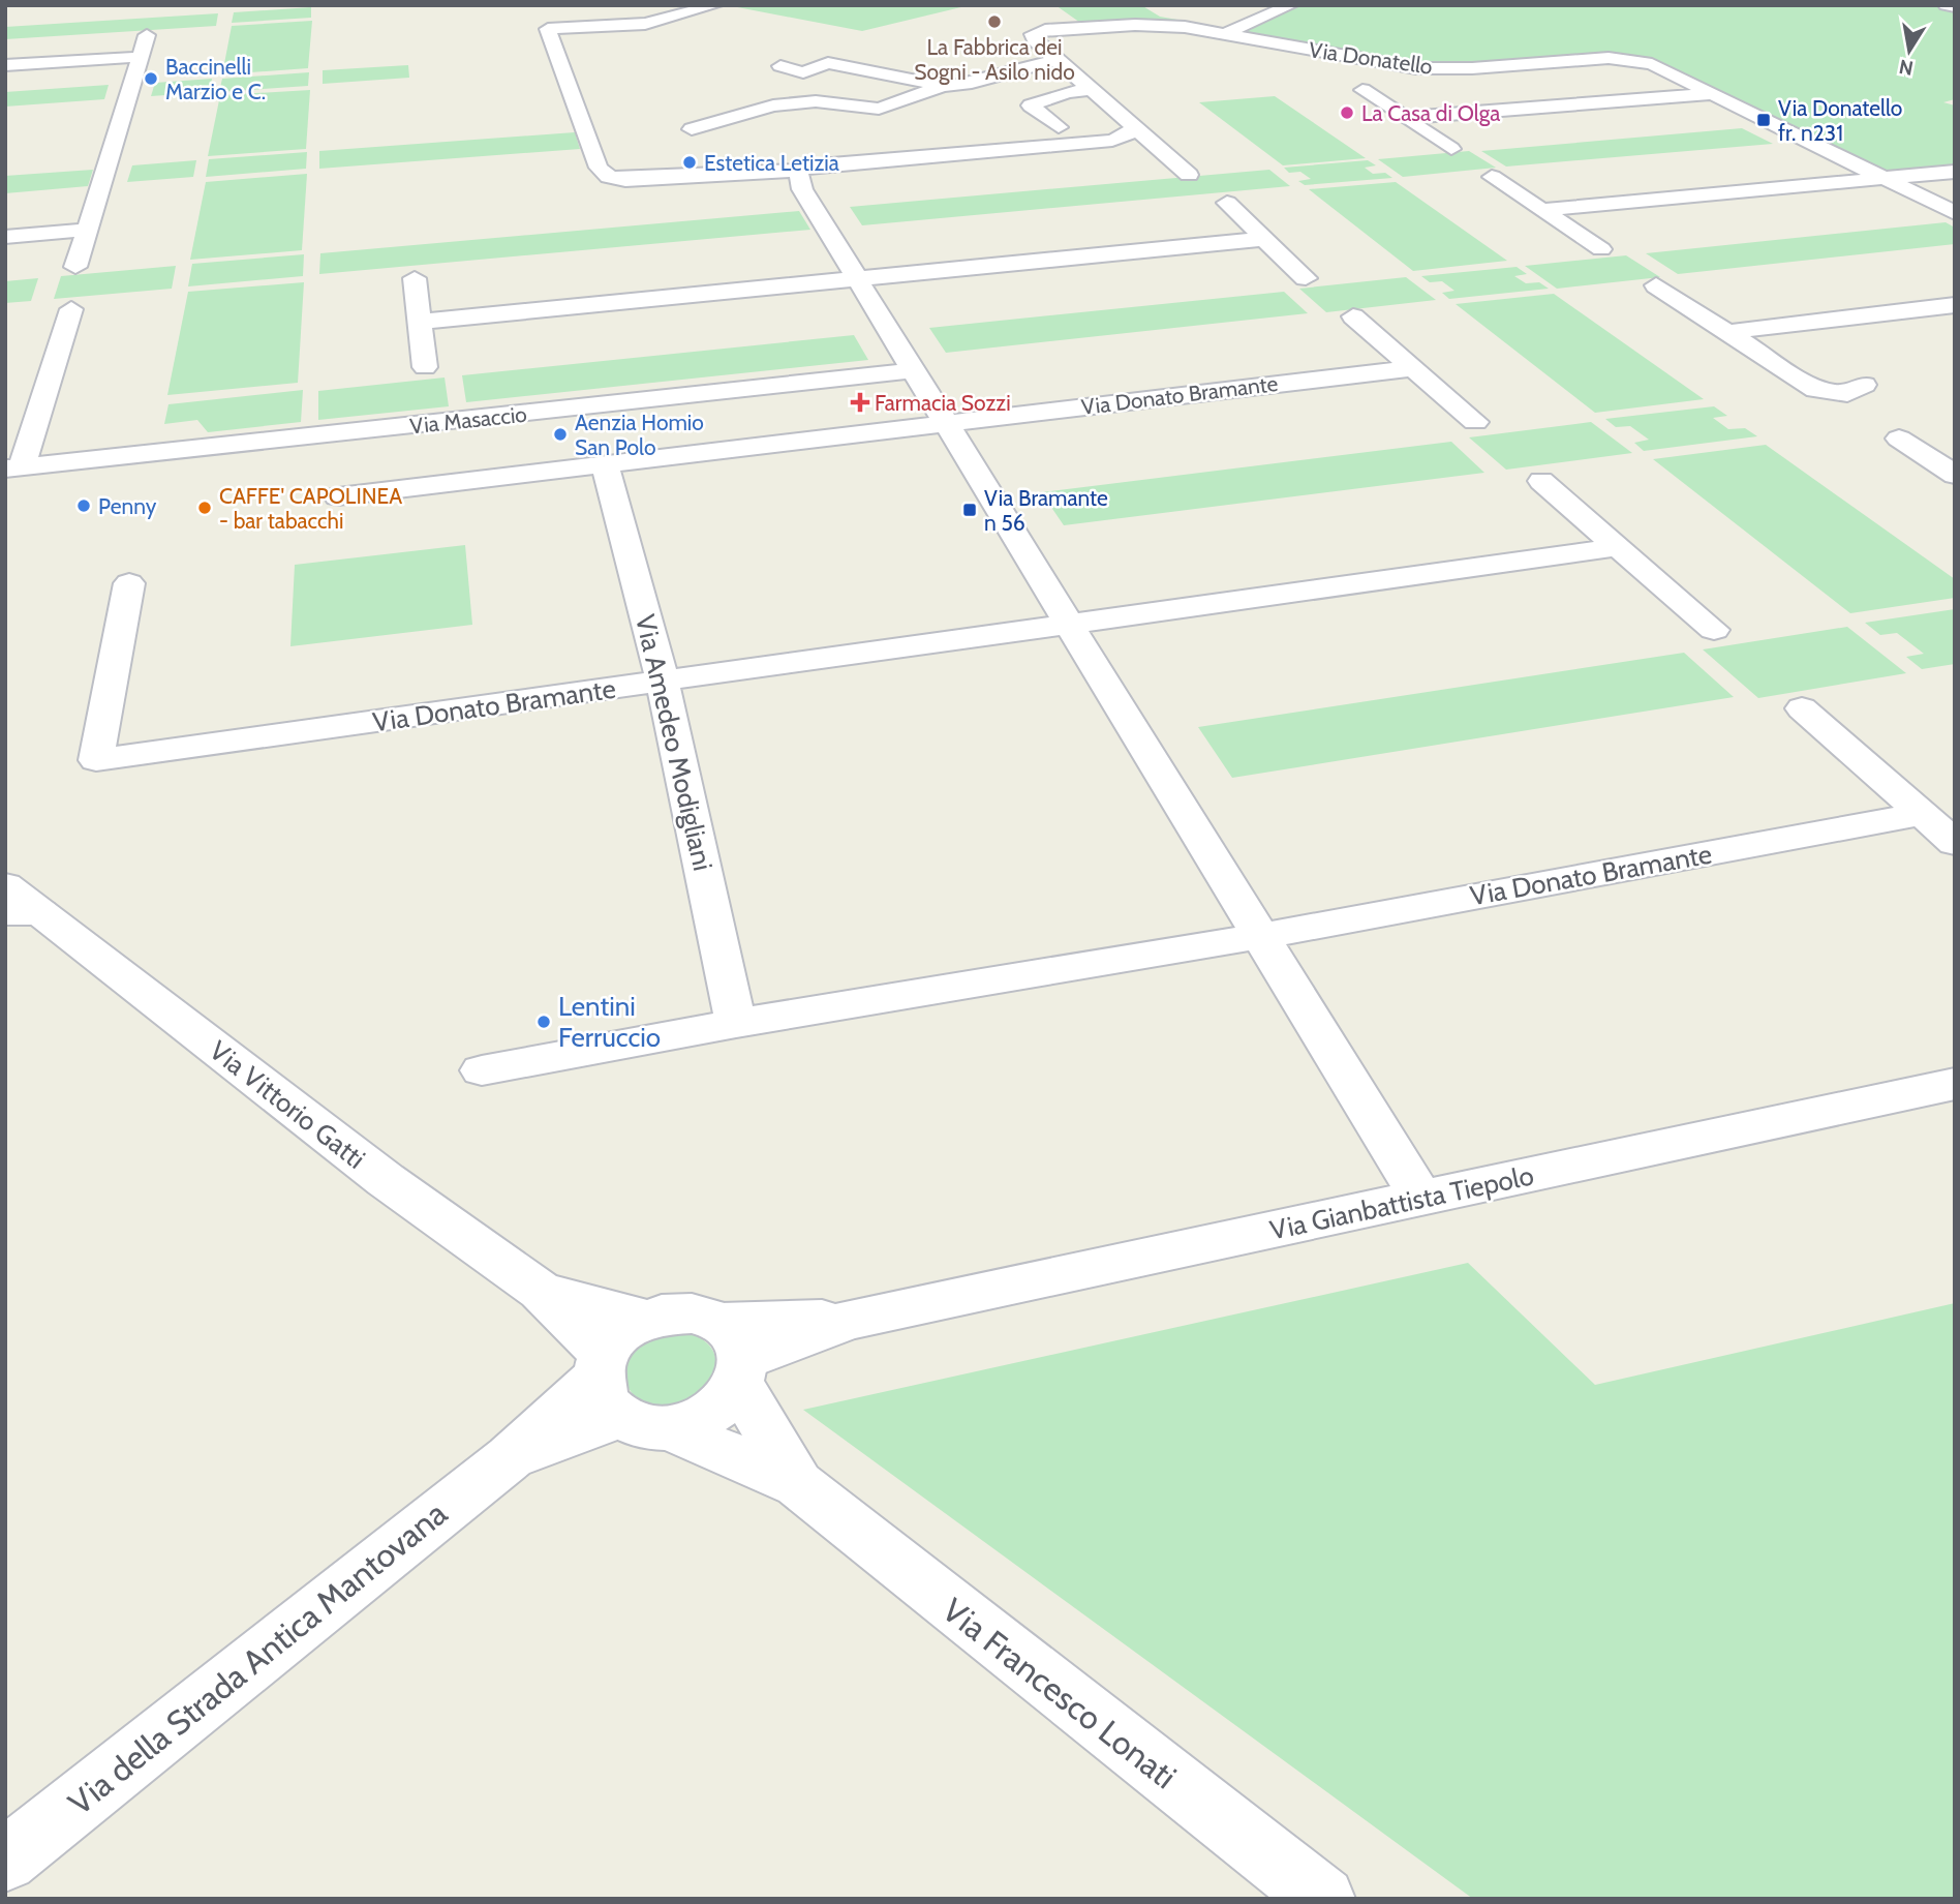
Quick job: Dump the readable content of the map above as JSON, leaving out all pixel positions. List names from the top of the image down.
{
  "streets": {
    "street": [
      "Via Donatello",
      "Via Donato Bramante",
      "Via Masaccio",
      "Via Amedeo Modigliani",
      "Via Vittorio Gatti",
      "Via Gianbattista Tiepolo",
      "Via della Strada Antica Mantovana",
      "Via Francesco Lonati"
    ]
  },
  "crossings": [
    ["Via Donato Bramante", "Via Amedeo Modigliani"],
    ["Via Vittorio Gatti", "Via Gianbattista Tiepolo"],
    ["Via Vittorio Gatti", "Via della Strada Antica Mantovana"],
    ["Via Vittorio Gatti", "Via Francesco Lonati"],
    ["Via Gianbattista Tiepolo", "Via della Strada Antica Mantovana"],
    ["Via Gianbattista Tiepolo", "Via Francesco Lonati"],
    ["Via della Strada Antica Mantovana", "Via Francesco Lonati"]
  ],
  "places": {
    "other": [
      "La Fabbrica dei Sogni - Asilo nido",
      "Baccinelli Marzio e C.",
      "La Casa di Olga",
      "Estetica Letizia",
      "Aenzia Homio San Polo",
      "Penny",
      "CAFFE' CAPOLINEA - bar tabacchi",
      "Lentini Ferruccio"
    ],
    "transit": ["Via Donatello fr. n231", "Via Bramante n 56"],
    "health": ["Farmacia Sozzi"]
  },
  "north": "bottom"
}
